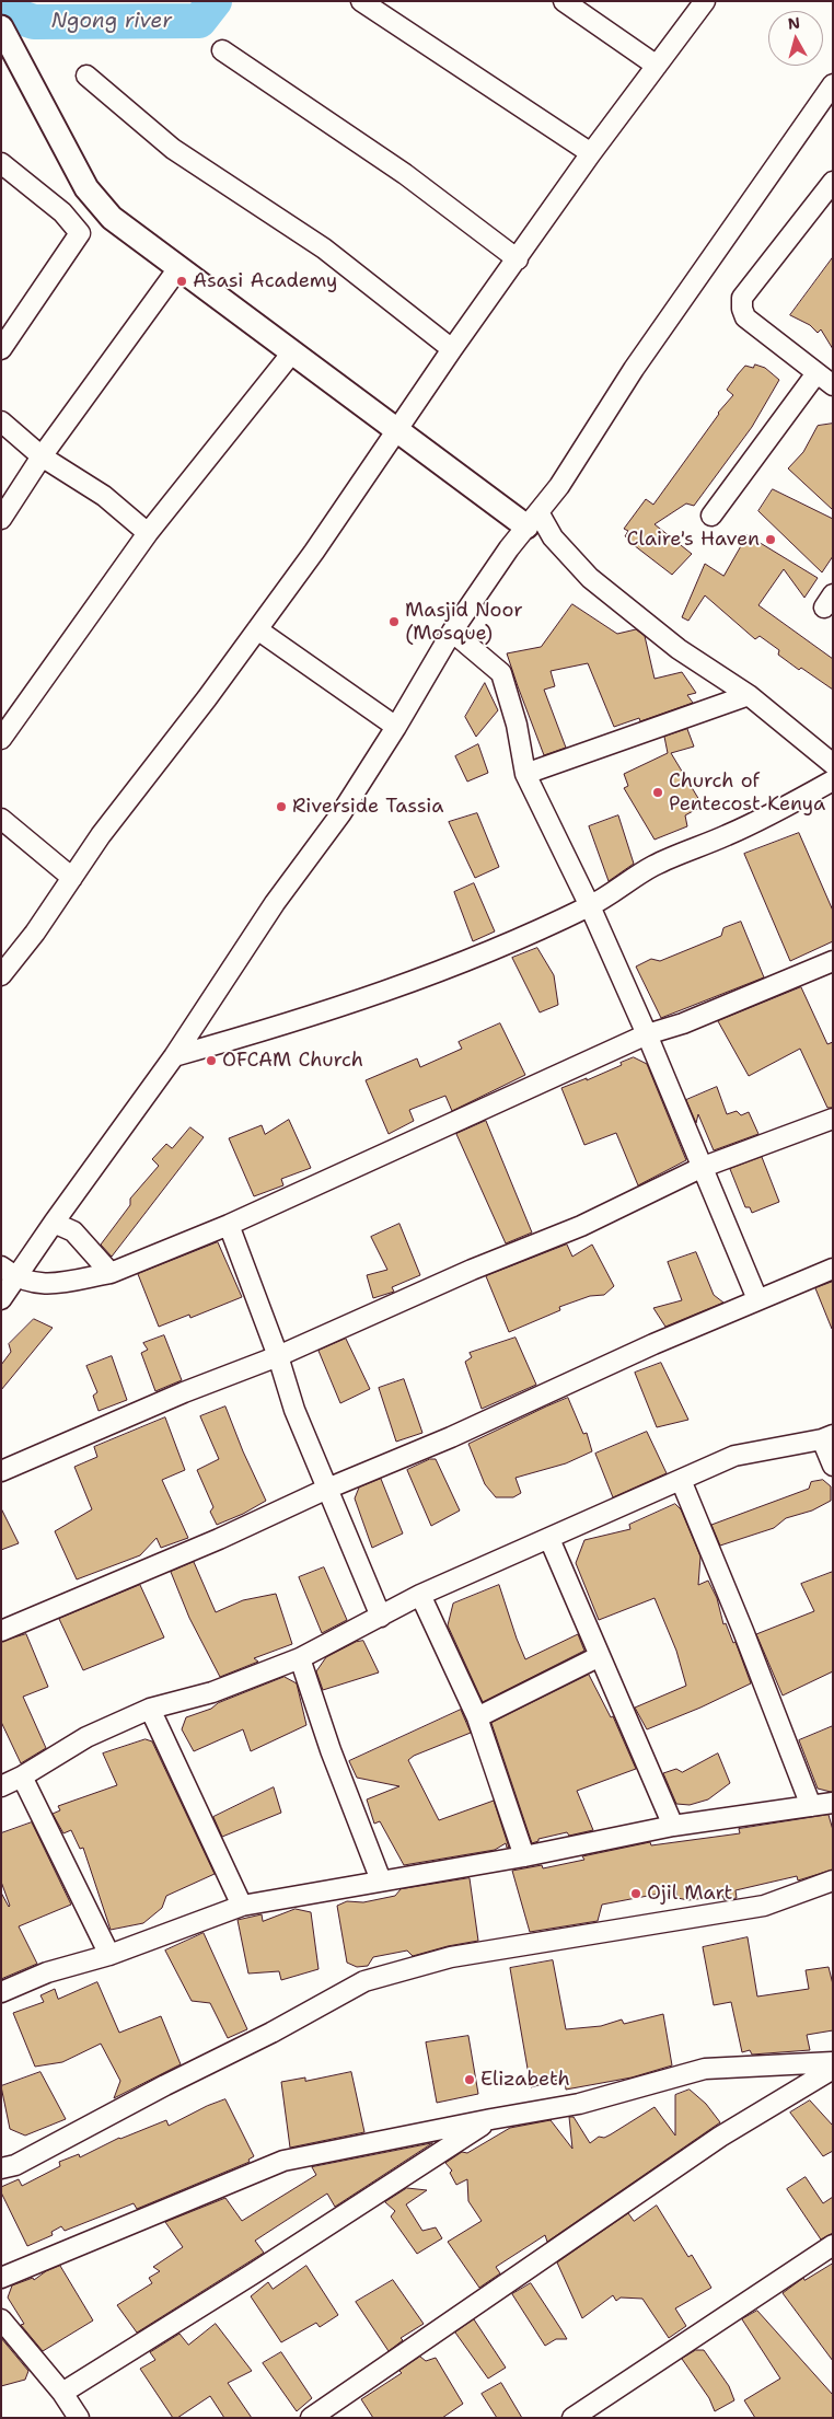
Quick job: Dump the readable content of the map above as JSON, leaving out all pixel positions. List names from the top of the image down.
{
  "water": ["Ngong river"],
  "places": [
    "Asasi Academy",
    "Claire's Haven",
    "Masjid Noor (Mosque)",
    "Church of Pentecost Kenya",
    "Riverside Tassia",
    "OFCAM Church",
    "Ojil Mart",
    "Elizabeth"
  ],
  "north": "top"
}
